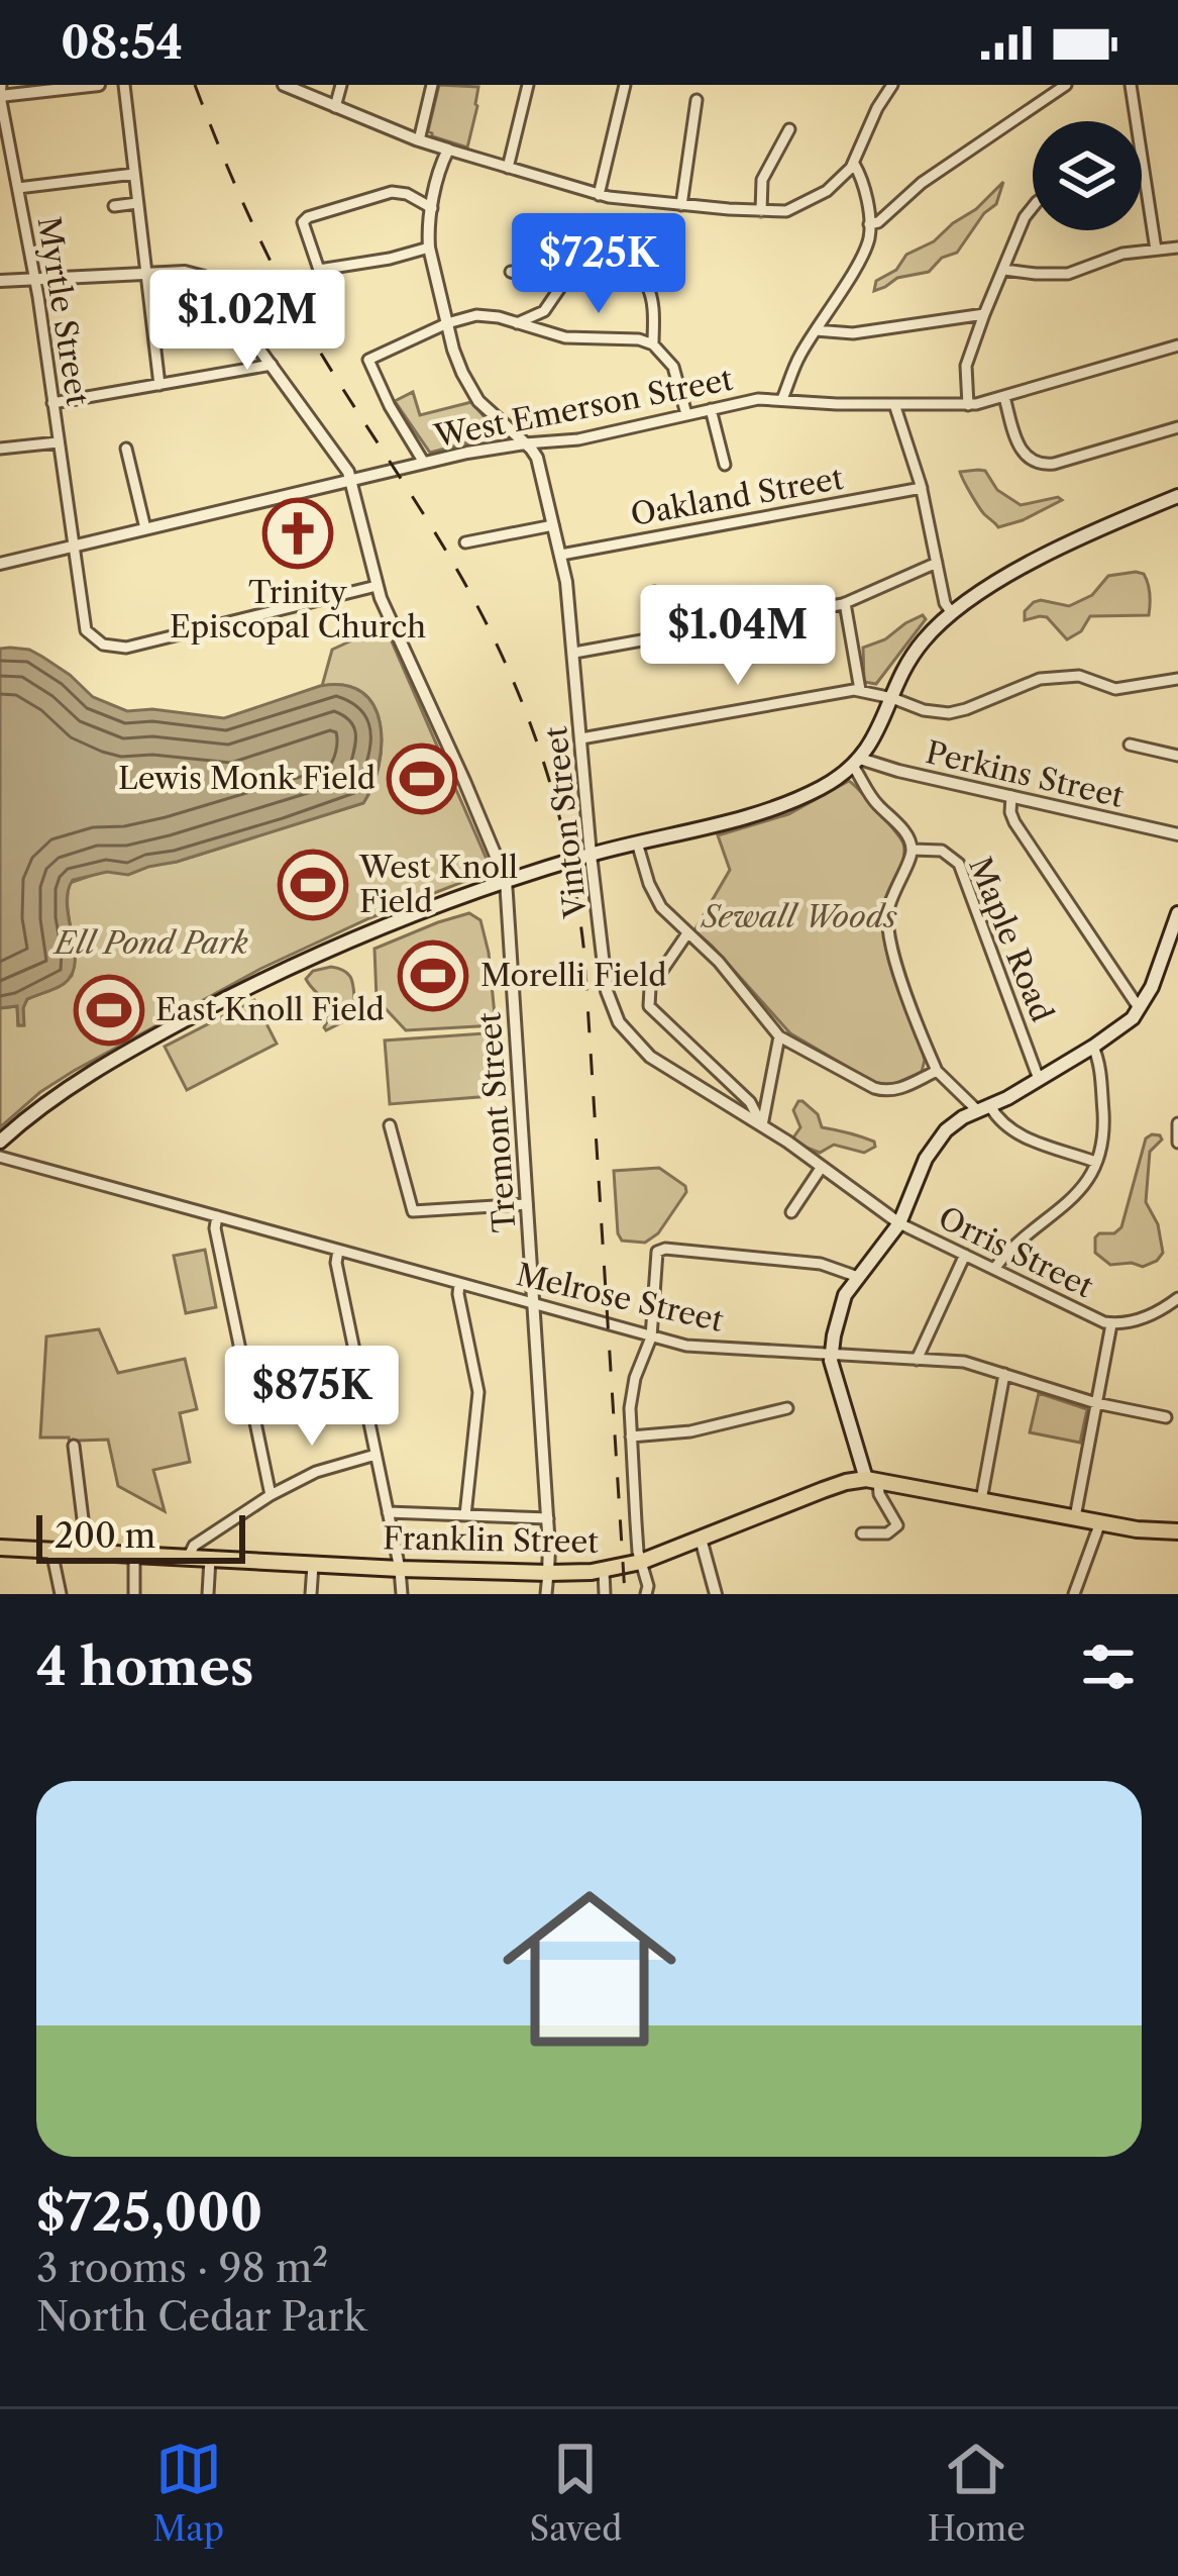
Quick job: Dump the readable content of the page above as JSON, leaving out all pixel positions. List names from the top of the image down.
{
  "streets": {
    "main road": ["Franklin Street"],
    "street": [
      "Myrtle Street",
      "West Emerson Street",
      "Oakland Street",
      "Perkins Street",
      "Vinton Street",
      "Maple Road",
      "Tremont Street",
      "Orris Street",
      "Melrose Street"
    ]
  },
  "crossings": [
    ["Myrtle Street", "West Emerson Street"],
    ["Myrtle Street", "Tremont Street"],
    ["West Emerson Street", "Vinton Street"],
    ["West Emerson Street", "Tremont Street"],
    ["Oakland Street", "Vinton Street"],
    ["Vinton Street", "Orris Street"],
    ["Tremont Street", "Melrose Street"],
    ["Tremont Street", "Franklin Street"]
  ],
  "parks": ["Sewall Woods", "Ell Pond Park"],
  "places": {
    "church": ["Trinity Episcopal Church"],
    "sports": [
      "Lewis Monk Field",
      "West Knoll Field",
      "Morelli Field",
      "East Knoll Field"
    ]
  },
  "scale_bar": "200 m",
  "page": {
    "status": "08:54",
    "price": [
      "$725K",
      "$1.02M",
      "$1.04M",
      "$875K"
    ],
    "scale": "200 m",
    "heading": "4 homes",
    "list": [
      {
        "name": "$725,000",
        "note": "3 rooms · 98 m² · North Cedar Park"
      }
    ],
    "tabs": ["Map", "Saved", "Home"]
  }
}
